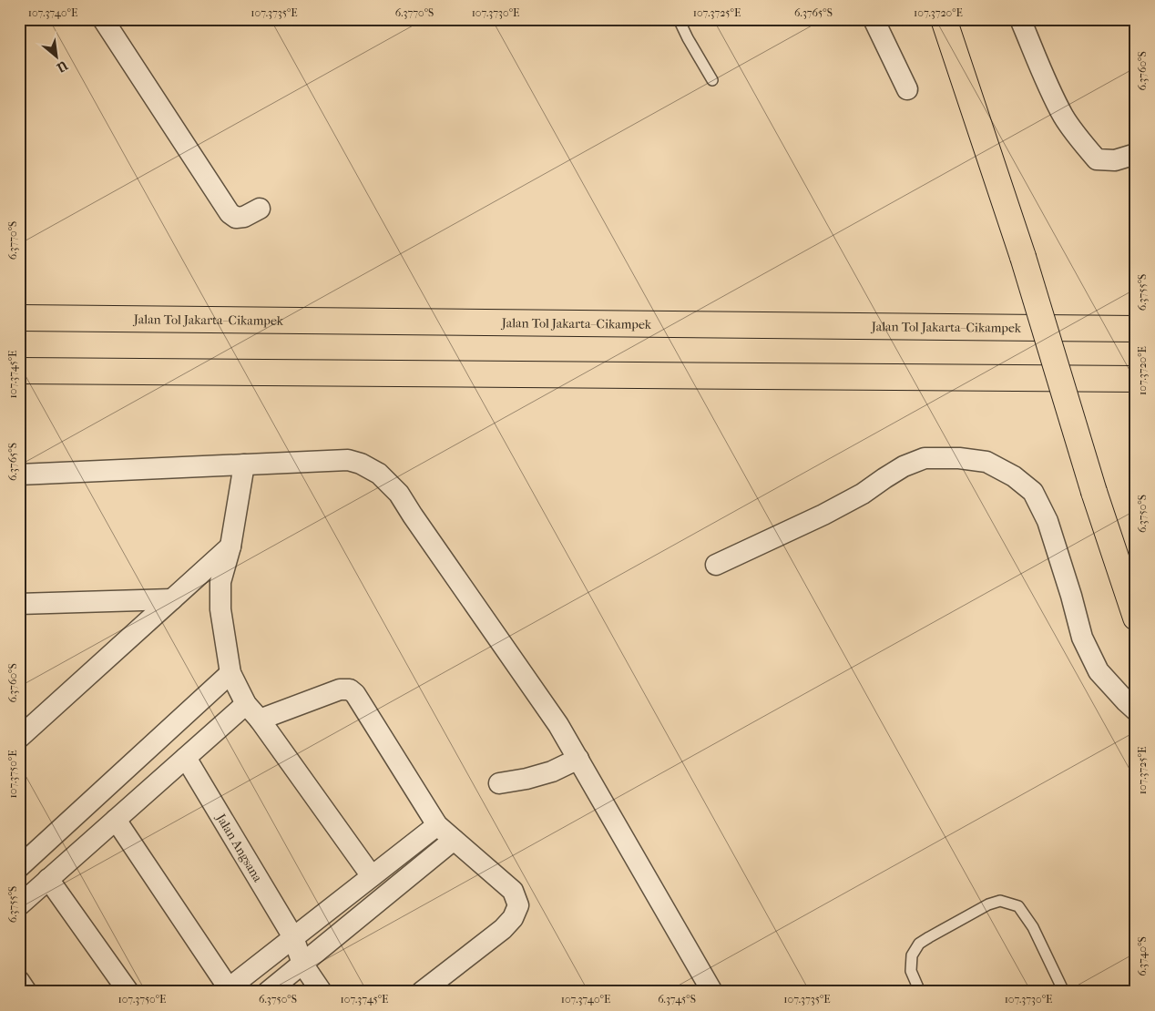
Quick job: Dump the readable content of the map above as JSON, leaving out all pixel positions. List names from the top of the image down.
{
  "streets": {
    "main road": ["Jalan Tol Jakarta–Cikampek"],
    "street": ["Jalan Angsana"]
  },
  "north": "bottom right",
  "coordinates": [
    "107.3740°E",
    "107.3735°E",
    "6.3770°S",
    "107.3730°E",
    "107.3725°E",
    "6.3765°S",
    "107.3720°E",
    "6.3760°S",
    "6.3755°S",
    "107.3745°E",
    "6.3750°S",
    "107.3750°E",
    "6.3740°S",
    "6.3745°S"
  ]
}
